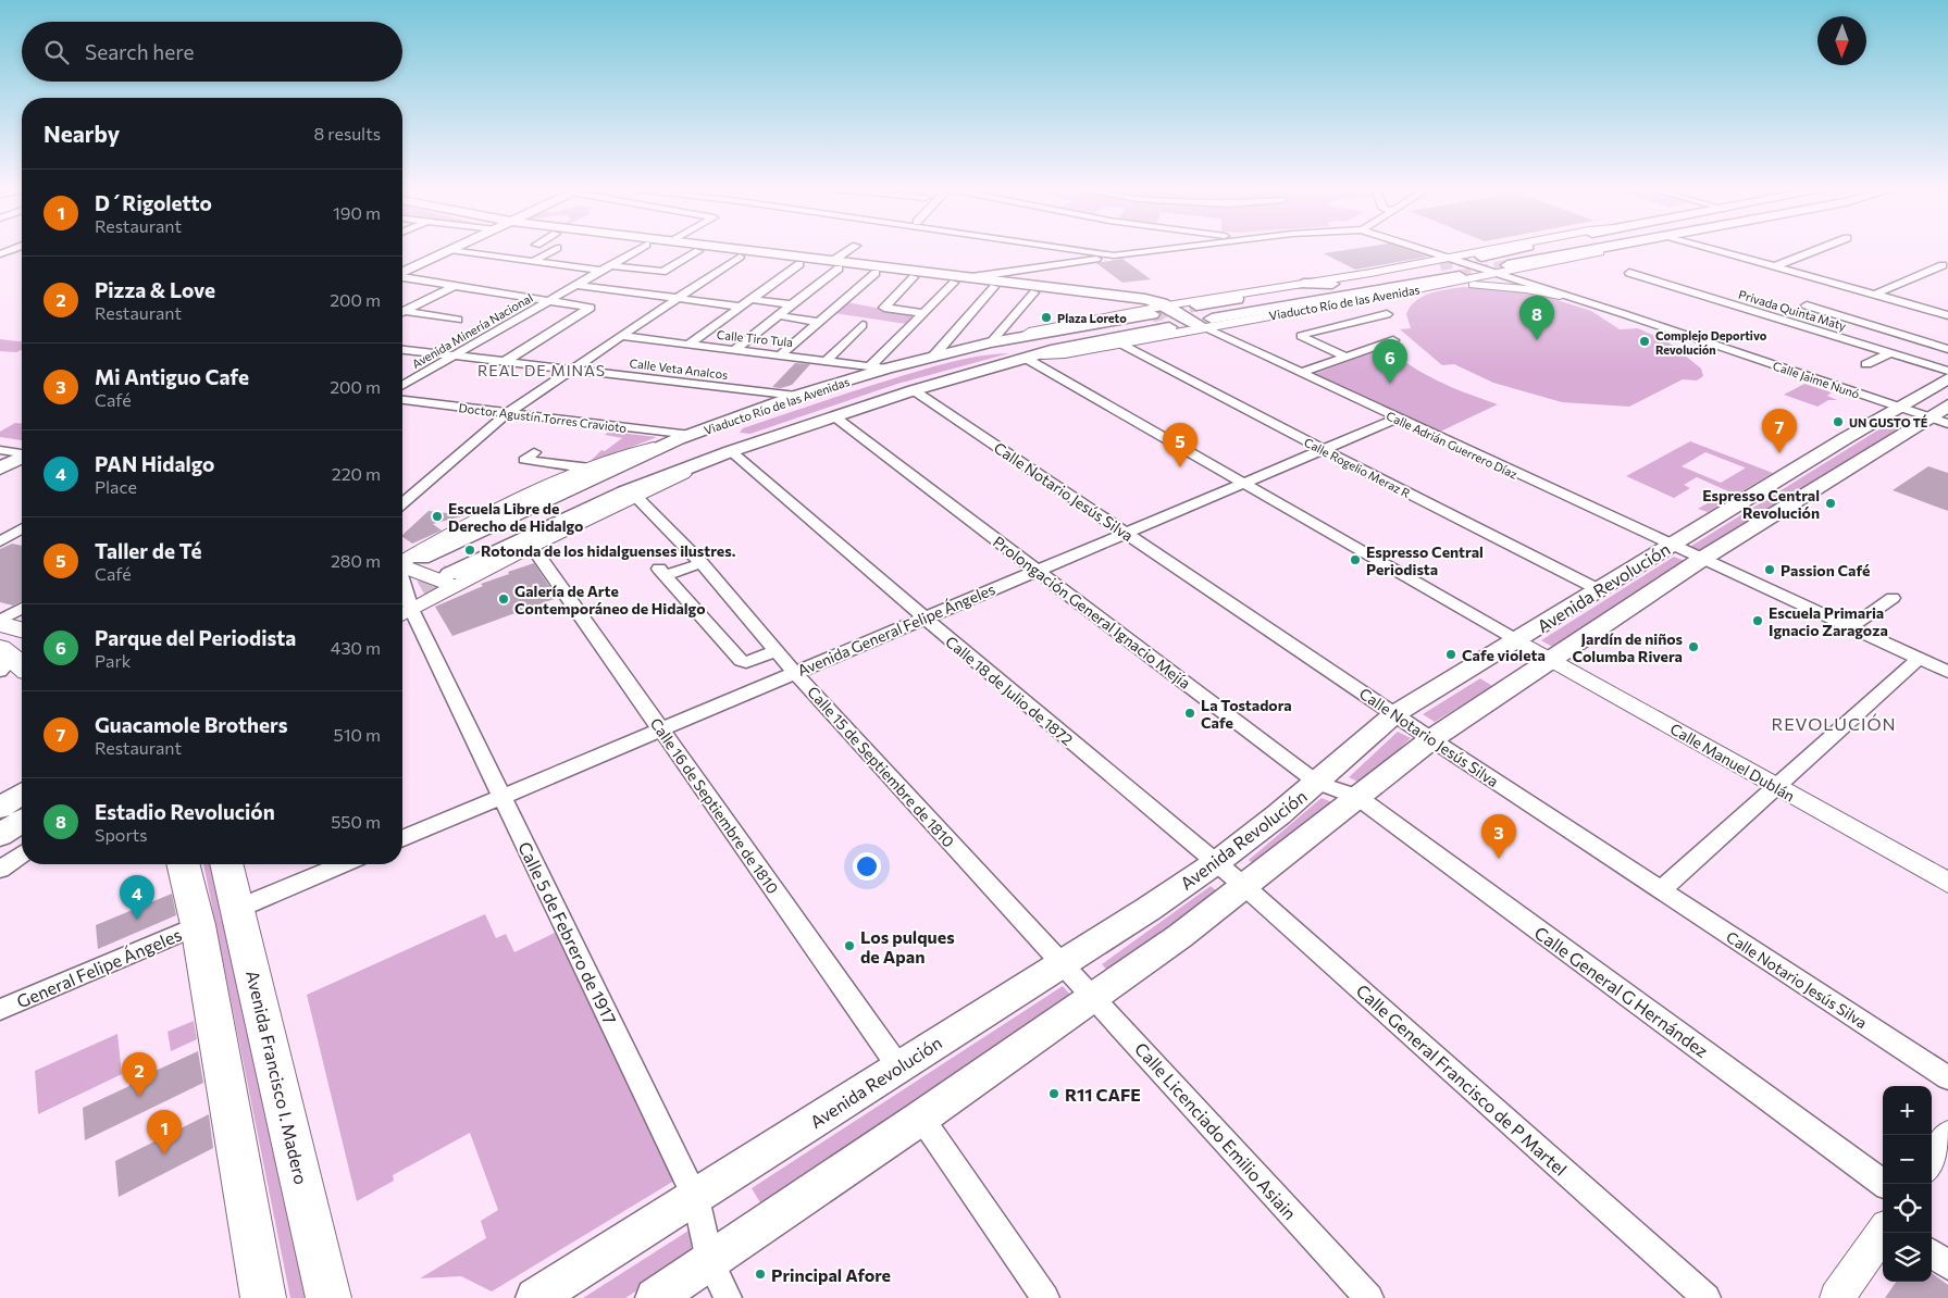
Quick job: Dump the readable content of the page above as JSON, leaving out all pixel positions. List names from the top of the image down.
{
  "streets": {
    "main road": ["Viaducto Río de las Avenidas", "Avenida Revolución", "Avenida Francisco I. Madero"],
    "street": [
      "Privada Quinta Maty",
      "Avenida Minería Nacional",
      "Calle Tiro Tula",
      "Calle Veta Analcos",
      "Calle Jaime Nunó",
      "Doctor Agustín Torres Cravioto",
      "Calle Adrián Guerrero Díaz",
      "Calle Rogelio Meraz R",
      "Calle Notario Jesús Silva",
      "Prolongación General Ignacio Mejía",
      "Avenida General Felipe Ángeles",
      "Calle 18 de Julio de 1872",
      "Calle Manuel Dublán",
      "Calle 15 de Septiembre de 1810",
      "Calle 16 de Septiembre de 1810",
      "Calle 5 de Febrero de 1917",
      "General Felipe Ángeles",
      "Calle General G Hernández",
      "Calle General Francisco de P Martel",
      "Calle Licenciado Emilio Asiain"
    ]
  },
  "crossings": [
    ["Viaducto Río de las Avenidas", "Calle Tiro Tula"],
    ["Viaducto Río de las Avenidas", "Calle Veta Analcos"],
    ["Viaducto Río de las Avenidas", "Calle Jaime Nunó"],
    ["Viaducto Río de las Avenidas", "Doctor Agustín Torres Cravioto"],
    ["Viaducto Río de las Avenidas", "Calle Adrián Guerrero Díaz"],
    ["Viaducto Río de las Avenidas", "Calle Rogelio Meraz R"],
    ["Viaducto Río de las Avenidas", "Calle Notario Jesús Silva"],
    ["Viaducto Río de las Avenidas", "Prolongación General Ignacio Mejía"],
    ["Viaducto Río de las Avenidas", "Calle 18 de Julio de 1872"],
    ["Viaducto Río de las Avenidas", "Calle 15 de Septiembre de 1810"],
    ["Viaducto Río de las Avenidas", "Calle 16 de Septiembre de 1810"],
    ["Viaducto Río de las Avenidas", "Calle 5 de Febrero de 1917"],
    ["Avenida Minería Nacional", "Calle Veta Analcos"],
    ["Calle Jaime Nunó", "Avenida Revolución"],
    ["Calle Adrián Guerrero Díaz", "Avenida Revolución"],
    ["Calle Adrián Guerrero Díaz", "Avenida General Felipe Ángeles"],
    ["Calle Rogelio Meraz R", "Avenida Revolución"],
    ["Calle Rogelio Meraz R", "Avenida General Felipe Ángeles"],
    ["Calle Notario Jesús Silva", "Avenida Revolución"],
    ["Calle Notario Jesús Silva", "Avenida General Felipe Ángeles"],
    ["Avenida Revolución", "Prolongación General Ignacio Mejía"],
    ["Avenida Revolución", "Calle 18 de Julio de 1872"],
    ["Avenida Revolución", "Calle Manuel Dublán"],
    ["Avenida Revolución", "Calle 15 de Septiembre de 1810"],
    ["Avenida Revolución", "Calle 16 de Septiembre de 1810"],
    ["Avenida Revolución", "Calle 5 de Febrero de 1917"],
    ["Avenida Revolución", "Calle General G Hernández"],
    ["Avenida Revolución", "Calle General Francisco de P Martel"],
    ["Avenida Revolución", "Calle Licenciado Emilio Asiain"],
    ["Prolongación General Ignacio Mejía", "Avenida General Felipe Ángeles"],
    ["Prolongación General Ignacio Mejía", "Calle General G Hernández"],
    ["Avenida General Felipe Ángeles", "Calle 18 de Julio de 1872"],
    ["Avenida General Felipe Ángeles", "Calle 15 de Septiembre de 1810"],
    ["Avenida General Felipe Ángeles", "Calle 16 de Septiembre de 1810"],
    ["Avenida General Felipe Ángeles", "Calle 5 de Febrero de 1917"],
    ["Calle 18 de Julio de 1872", "Calle General Francisco de P Martel"],
    ["Calle 15 de Septiembre de 1810", "Calle Licenciado Emilio Asiain"]
  ],
  "districts": ["REAL DE MINAS", "REVOLUCIÓN"],
  "places": [
    "Plaza Loreto",
    "Complejo Deportivo Revolución",
    "UN GUSTO TÉ",
    "Espresso Central Revolución",
    "Escuela Libre de Derecho de Hidalgo",
    "Rotonda de los hidalguenses ilustres.",
    "Espresso Central Periodista",
    "Passion Café",
    "Galería de Arte Contemporáneo de Hidalgo",
    "Escuela Primaria Ignacio Zaragoza",
    "Jardín de niños Columba Rivera",
    "Cafe violeta",
    "La Tostadora Cafe",
    "Los pulques de Apan",
    "R11 CAFE",
    "Principal Afore"
  ],
  "north": "bottom",
  "page": {
    "search": "Search here",
    "heading": ["Nearby", "8 results"],
    "list": [
      {
        "mark": "1",
        "name": "D´Rigoletto",
        "note": "Restaurant",
        "value": "190 m"
      },
      {
        "mark": "2",
        "name": "Pizza & Love",
        "note": "Restaurant",
        "value": "200 m"
      },
      {
        "mark": "3",
        "name": "Mi Antiguo Cafe",
        "note": "Café",
        "value": "200 m"
      },
      {
        "mark": "4",
        "name": "PAN Hidalgo",
        "note": "Place",
        "value": "220 m"
      },
      {
        "mark": "5",
        "name": "Taller de Té",
        "note": "Café",
        "value": "280 m"
      },
      {
        "mark": "6",
        "name": "Parque del Periodista",
        "note": "Park",
        "value": "430 m"
      },
      {
        "mark": "7",
        "name": "Guacamole Brothers",
        "note": "Restaurant",
        "value": "510 m"
      },
      {
        "mark": "8",
        "name": "Estadio Revolución",
        "note": "Sports",
        "value": "550 m"
      }
    ],
    "pins": [
      "8",
      "6",
      "7",
      "5",
      "3",
      "4",
      "2",
      "1"
    ],
    "map_buttons": ["+", "−"]
  }
}
